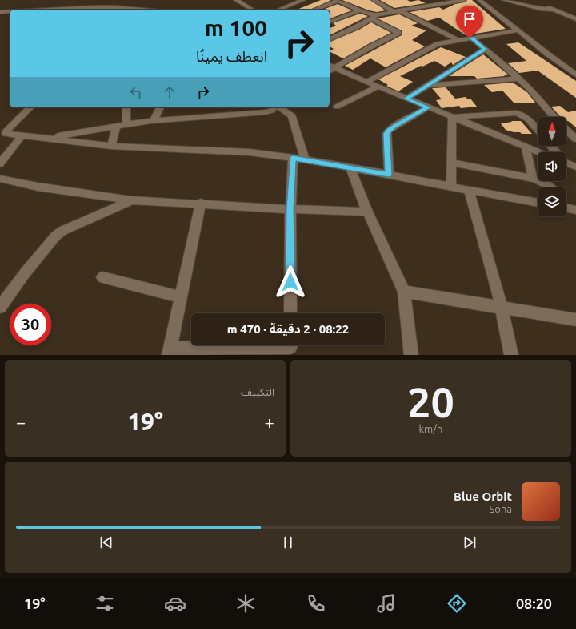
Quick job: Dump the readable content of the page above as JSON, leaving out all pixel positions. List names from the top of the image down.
{
  "north": "top",
  "page": {
    "turn": ["100 m", "انعطف يمينًا"],
    "limit": "30",
    "trip": "08:22 · 2 دقيقة · 470 m",
    "tile": [
      ["20", "km/h"],
      "التكييف"
    ],
    "heat": ["−", "19°", "+"],
    "song": ["Blue Orbit", "Sona"],
    "tabs": ["08:20", "19°"]
  }
}
